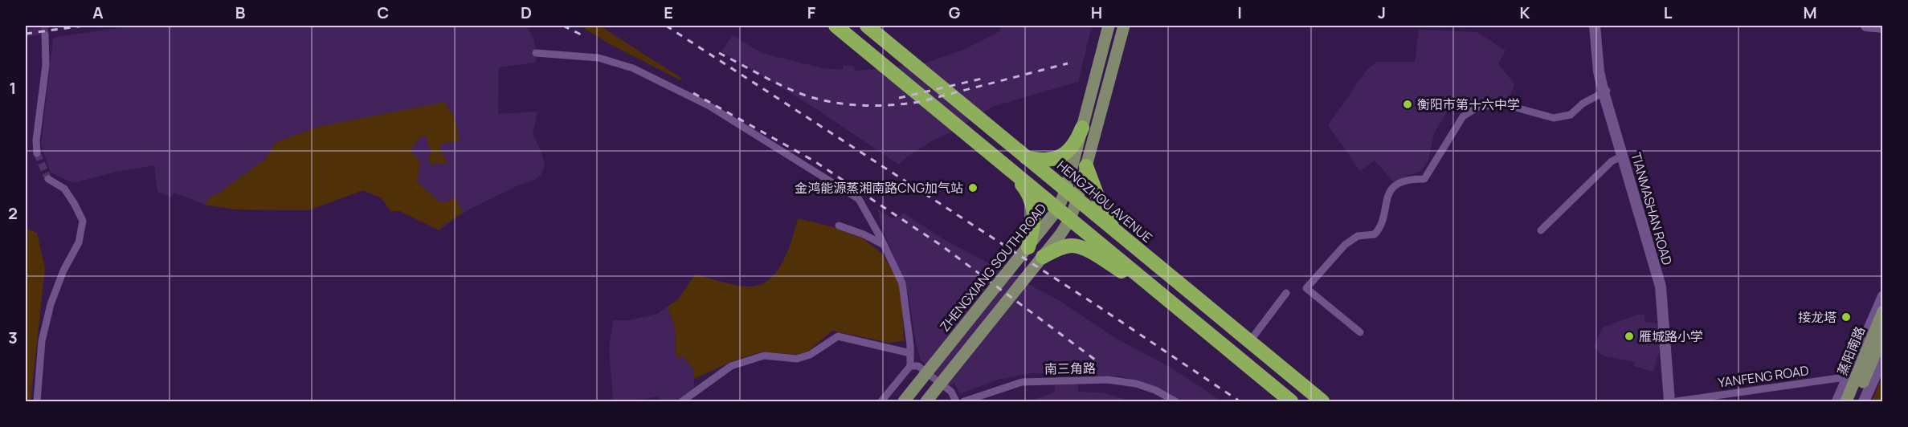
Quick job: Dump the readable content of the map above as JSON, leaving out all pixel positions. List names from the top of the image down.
{
  "streets": {
    "highway": ["HENGZHOU AVENUE"],
    "main road": ["ZHENGXIANG SOUTH ROAD", "蒸阳南路"],
    "street": ["TIANMASHAN ROAD", "南三角路", "YANFENG ROAD"]
  },
  "crossings": [
    ["HENGZHOU AVENUE", "ZHENGXIANG SOUTH ROAD"],
    ["蒸阳南路", "YANFENG ROAD"]
  ],
  "places": [
    "衡阳市第十六中学",
    "金鸿能源蒸湘南路CNG加气站",
    "接龙塔",
    "雁城路小学"
  ],
  "grid": {
    "columns": [
      "A",
      "B",
      "C",
      "D",
      "E",
      "F",
      "G",
      "H",
      "I",
      "J",
      "K",
      "L",
      "M"
    ],
    "rows": ["1", "2", "3"]
  }
}
